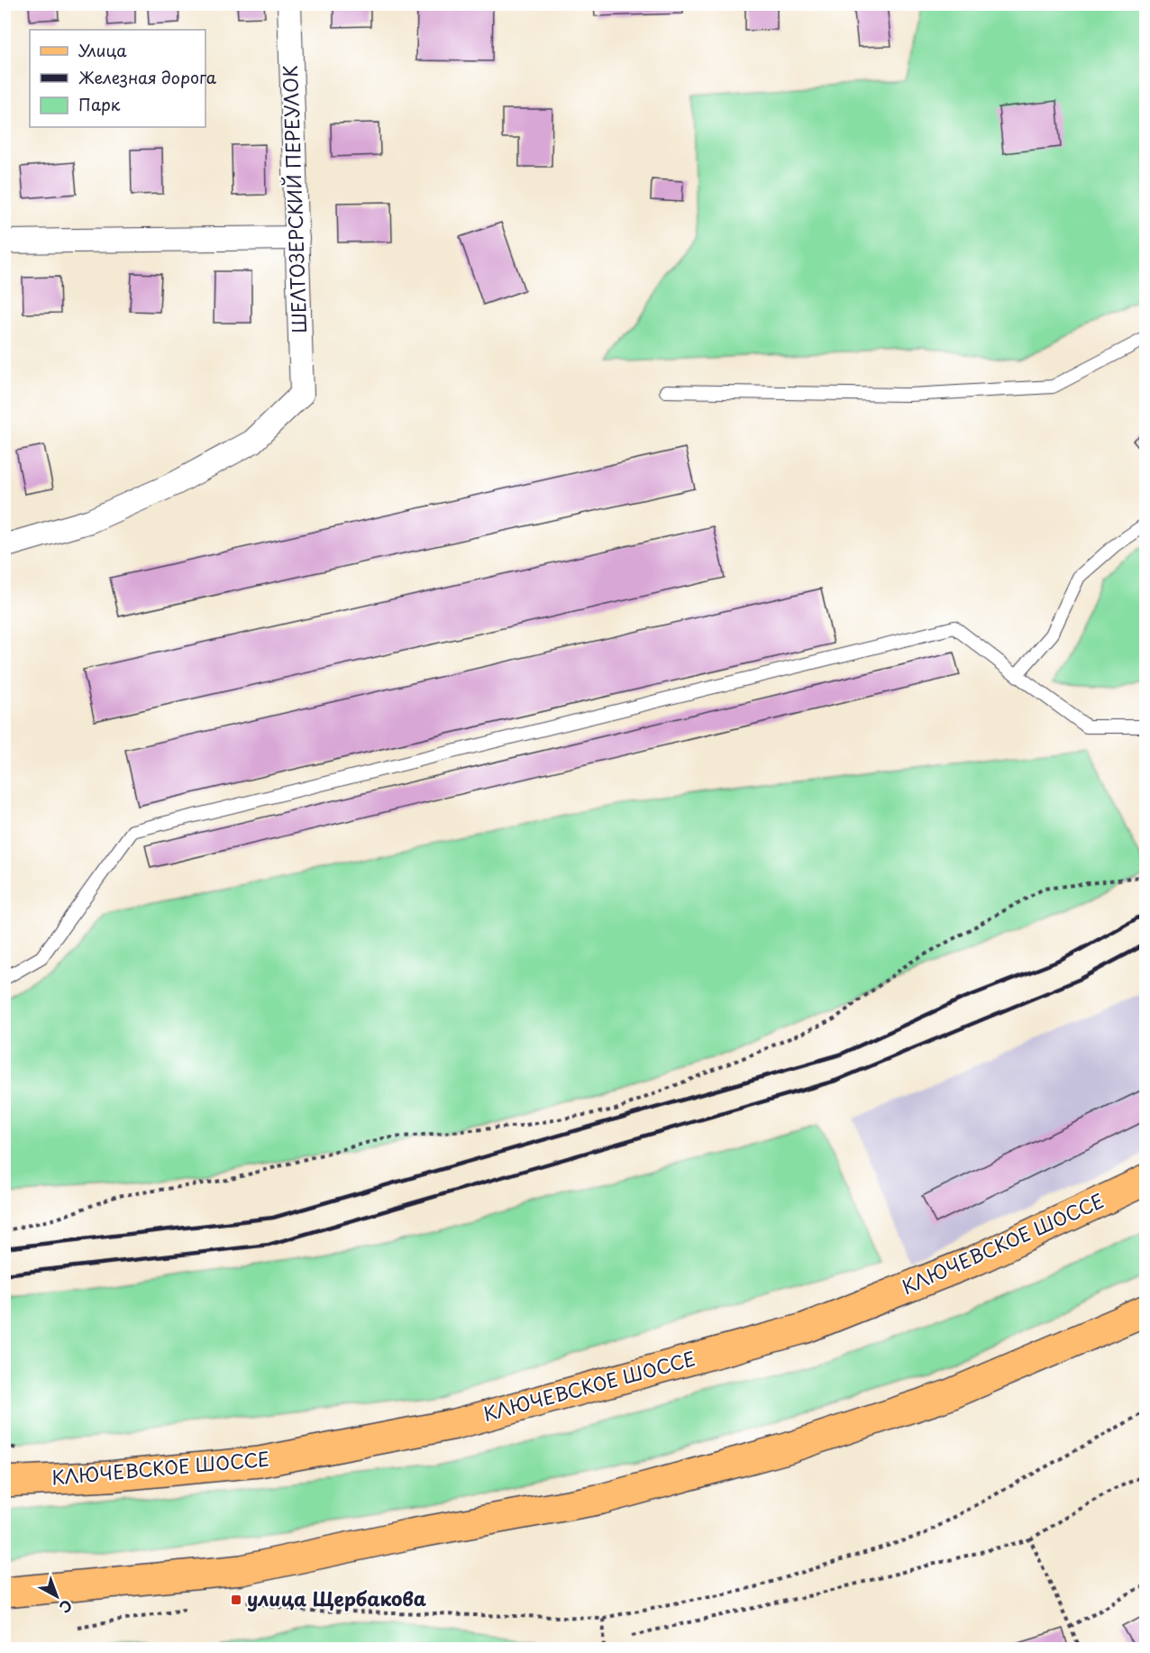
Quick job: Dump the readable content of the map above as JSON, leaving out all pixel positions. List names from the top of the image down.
{
  "streets": {
    "main road": ["КЛЮЧЕВСКОЕ ШОССЕ"],
    "street": ["ШЕЛТОЗЕРСКИЙ ПЕРЕУЛОК"]
  },
  "places": {
    "transit": ["улица Щербакова"]
  },
  "legend": ["Улица", "Железная дорога", "Парк"],
  "north": "bottom right"
}
